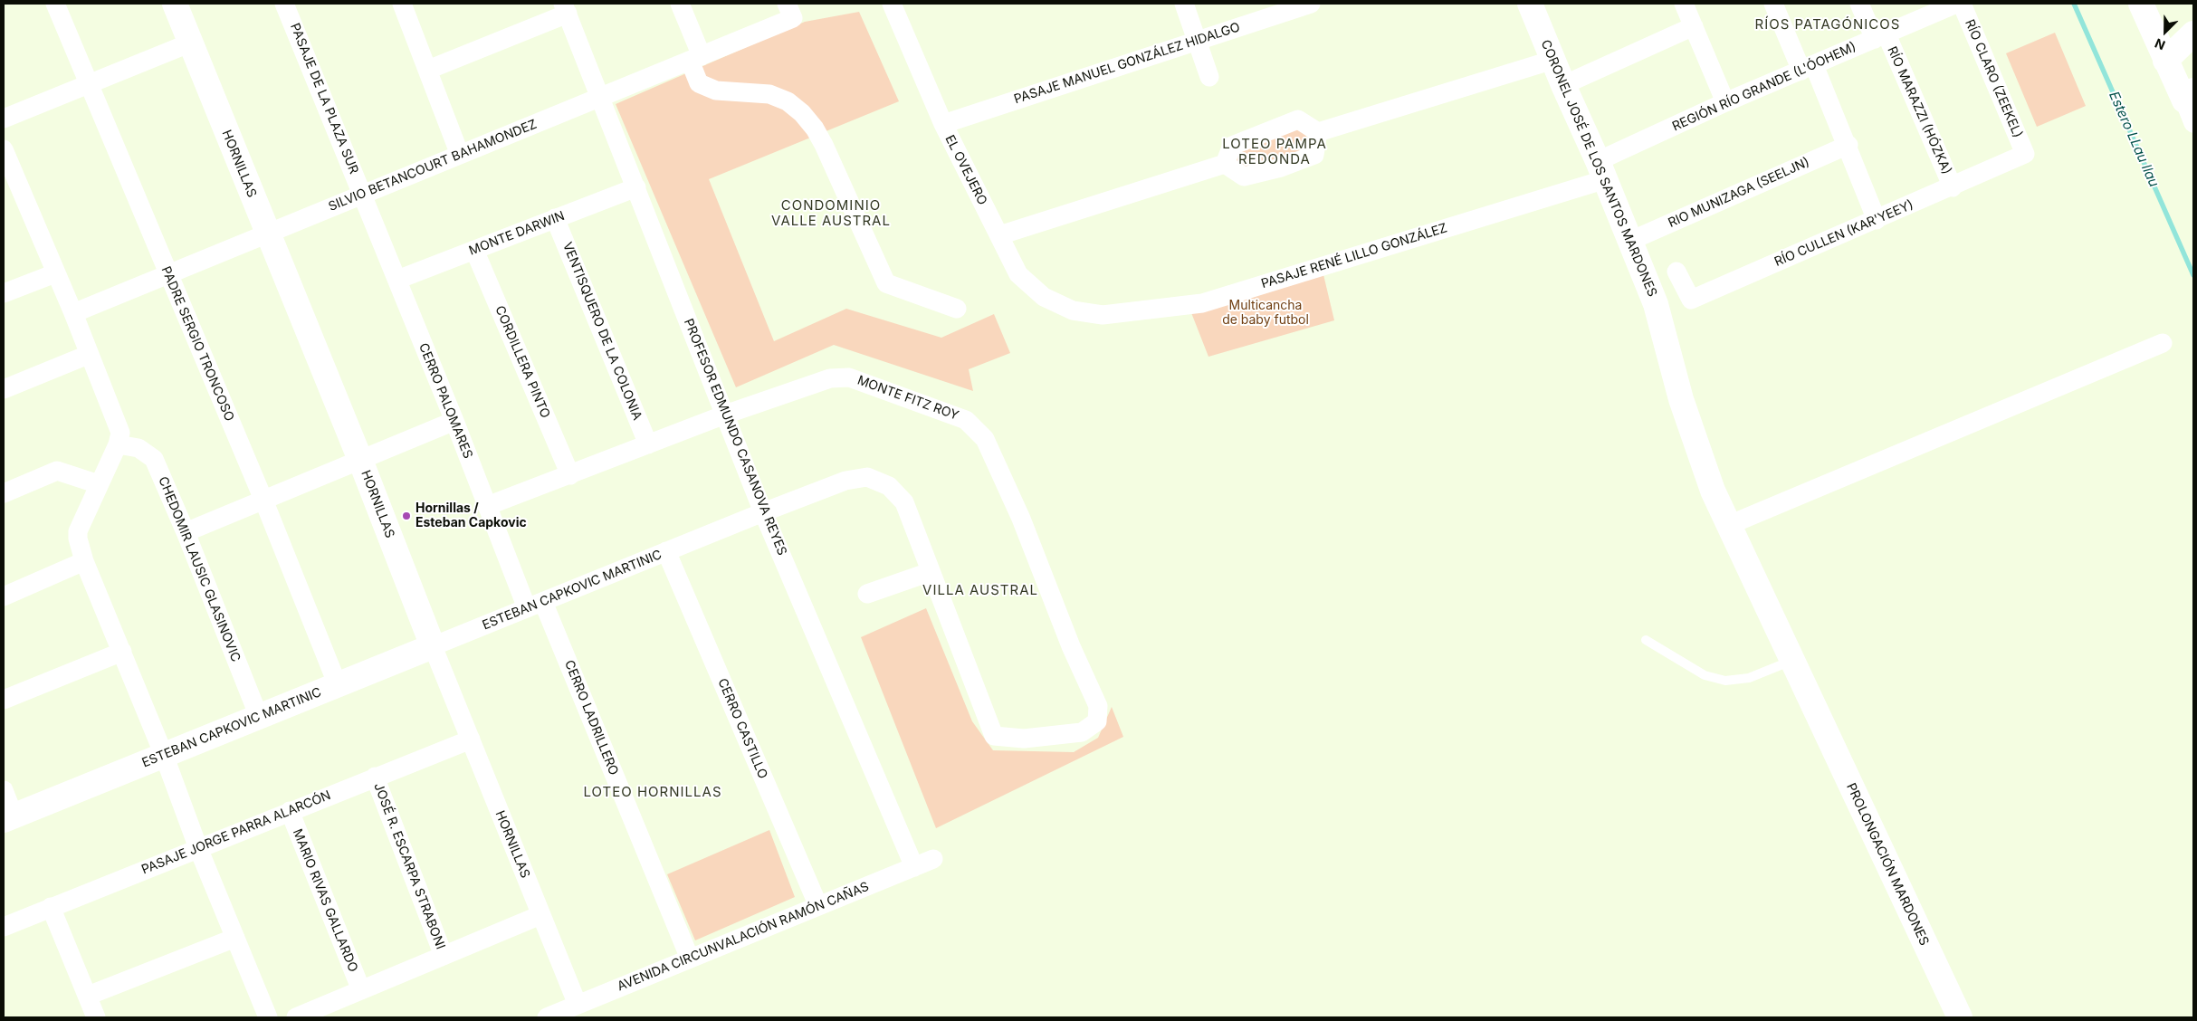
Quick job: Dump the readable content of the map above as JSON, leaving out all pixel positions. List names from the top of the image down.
{
  "streets": {
    "street": [
      "PASAJE MANUEL GONZÁLEZ HIDALGO",
      "RÍO CLARO (ZEEKEL)",
      "REGIÓN RÍO GRANDE (L'ÓOHEM)",
      "PASAJE DE LA PLAZA SUR",
      "RÍO MARAZZI (HÓZKA)",
      "HORNILLAS",
      "SILVIO BETANCOURT BAHAMONDEZ",
      "CORONEL JOSÉ DE LOS SANTOS MARDONES",
      "EL OVEJERO",
      "RIO MUNIZAGA (SEELJN)",
      "MONTE DARWIN",
      "RÍO CULLEN (KAR'YEEY)",
      "PASAJE RENÉ LILLO GONZÁLEZ",
      "VENTISQUERO DE LA COLONIA",
      "PADRE SERGIO TRONCOSO",
      "CORDILLERA PINTO",
      "MONTE FITZ ROY",
      "CERRO PALOMARES",
      "PROFESOR EDMUNDO CASANOVA REYES",
      "CHEDOMIR LAUSIC GLASINOVIC",
      "ESTEBAN CAPKOVIC MARTINIC",
      "CERRO LADRILLERO",
      "CERRO CASTILLO",
      "PASAJE JORGE PARRA ALARCÓN",
      "PROLONGACIÓN MARDONES",
      "JOSÉ R. ESCARPA STRABONI",
      "MARIO RIVAS GALLARDO",
      "AVENIDA CIRCUNVALACIÓN RAMÓN CAÑAS"
    ]
  },
  "crossings": [
    ["PASAJE MANUEL GONZÁLEZ HIDALGO", "EL OVEJERO"],
    ["RÍO CLARO (ZEEKEL)", "REGIÓN RÍO GRANDE (L'ÓOHEM)"],
    ["RÍO CLARO (ZEEKEL)", "RÍO CULLEN (KAR'YEEY)"],
    ["REGIÓN RÍO GRANDE (L'ÓOHEM)", "RÍO MARAZZI (HÓZKA)"],
    ["REGIÓN RÍO GRANDE (L'ÓOHEM)", "CORONEL JOSÉ DE LOS SANTOS MARDONES"],
    ["REGIÓN RÍO GRANDE (L'ÓOHEM)", "PASAJE RENÉ LILLO GONZÁLEZ"],
    ["PASAJE DE LA PLAZA SUR", "SILVIO BETANCOURT BAHAMONDEZ"],
    ["PASAJE DE LA PLAZA SUR", "CERRO PALOMARES"],
    ["RÍO MARAZZI (HÓZKA)", "RÍO CULLEN (KAR'YEEY)"],
    ["HORNILLAS", "SILVIO BETANCOURT BAHAMONDEZ"],
    ["HORNILLAS", "ESTEBAN CAPKOVIC MARTINIC"],
    ["HORNILLAS", "PASAJE JORGE PARRA ALARCÓN"],
    ["HORNILLAS", "AVENIDA CIRCUNVALACIÓN RAMÓN CAÑAS"],
    ["SILVIO BETANCOURT BAHAMONDEZ", "PADRE SERGIO TRONCOSO"],
    ["SILVIO BETANCOURT BAHAMONDEZ", "CERRO PALOMARES"],
    ["SILVIO BETANCOURT BAHAMONDEZ", "PROFESOR EDMUNDO CASANOVA REYES"],
    ["CORONEL JOSÉ DE LOS SANTOS MARDONES", "RIO MUNIZAGA (SEELJN)"],
    ["CORONEL JOSÉ DE LOS SANTOS MARDONES", "PASAJE RENÉ LILLO GONZÁLEZ"],
    ["CORONEL JOSÉ DE LOS SANTOS MARDONES", "PROLONGACIÓN MARDONES"],
    ["EL OVEJERO", "PASAJE RENÉ LILLO GONZÁLEZ"],
    ["MONTE DARWIN", "VENTISQUERO DE LA COLONIA"],
    ["MONTE DARWIN", "CORDILLERA PINTO"],
    ["MONTE DARWIN", "CERRO PALOMARES"],
    ["MONTE DARWIN", "PROFESOR EDMUNDO CASANOVA REYES"],
    ["VENTISQUERO DE LA COLONIA", "MONTE FITZ ROY"],
    ["PADRE SERGIO TRONCOSO", "ESTEBAN CAPKOVIC MARTINIC"],
    ["CORDILLERA PINTO", "MONTE FITZ ROY"],
    ["MONTE FITZ ROY", "CERRO PALOMARES"],
    ["MONTE FITZ ROY", "PROFESOR EDMUNDO CASANOVA REYES"],
    ["MONTE FITZ ROY", "ESTEBAN CAPKOVIC MARTINIC"],
    ["CERRO PALOMARES", "ESTEBAN CAPKOVIC MARTINIC"],
    ["CERRO PALOMARES", "CERRO LADRILLERO"],
    ["PROFESOR EDMUNDO CASANOVA REYES", "ESTEBAN CAPKOVIC MARTINIC"],
    ["PROFESOR EDMUNDO CASANOVA REYES", "AVENIDA CIRCUNVALACIÓN RAMÓN CAÑAS"],
    ["CHEDOMIR LAUSIC GLASINOVIC", "ESTEBAN CAPKOVIC MARTINIC"],
    ["ESTEBAN CAPKOVIC MARTINIC", "CERRO LADRILLERO"],
    ["ESTEBAN CAPKOVIC MARTINIC", "CERRO CASTILLO"],
    ["CERRO LADRILLERO", "AVENIDA CIRCUNVALACIÓN RAMÓN CAÑAS"],
    ["CERRO CASTILLO", "AVENIDA CIRCUNVALACIÓN RAMÓN CAÑAS"],
    ["PASAJE JORGE PARRA ALARCÓN", "JOSÉ R. ESCARPA STRABONI"],
    ["PASAJE JORGE PARRA ALARCÓN", "MARIO RIVAS GALLARDO"]
  ],
  "districts": [
    "RÍOS PATAGÓNICOS",
    "LOTEO PAMPA REDONDA",
    "CONDOMINIO VALLE AUSTRAL",
    "VILLA AUSTRAL",
    "LOTEO HORNILLAS"
  ],
  "water": ["Estero LLau llau"],
  "parks": ["Multicancha de baby futbol"],
  "places": ["Hornillas / Esteban Capkovic"],
  "north": "bottom left"
}
